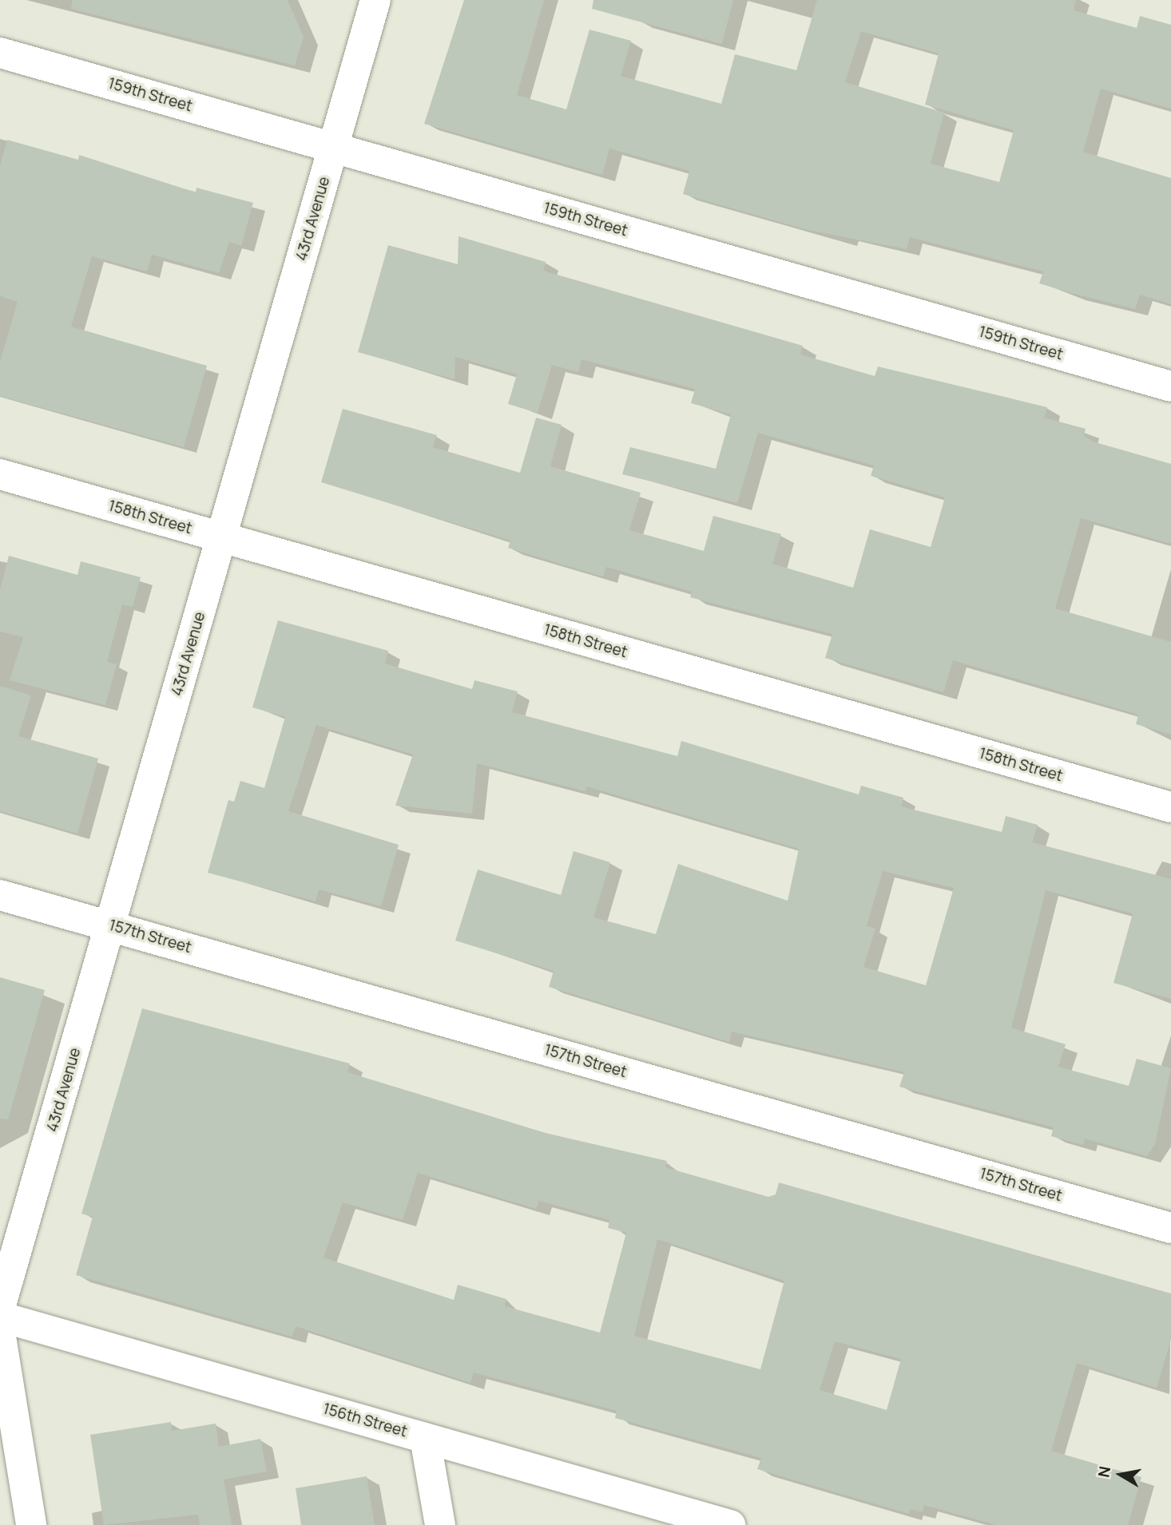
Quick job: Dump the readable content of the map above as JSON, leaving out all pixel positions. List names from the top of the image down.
{
  "streets": {
    "street": [
      "159th Street",
      "43rd Avenue",
      "158th Street",
      "157th Street",
      "156th Street"
    ]
  },
  "crossings": [
    ["159th Street", "43rd Avenue"],
    ["43rd Avenue", "158th Street"],
    ["43rd Avenue", "157th Street"]
  ],
  "north": "left"
}
